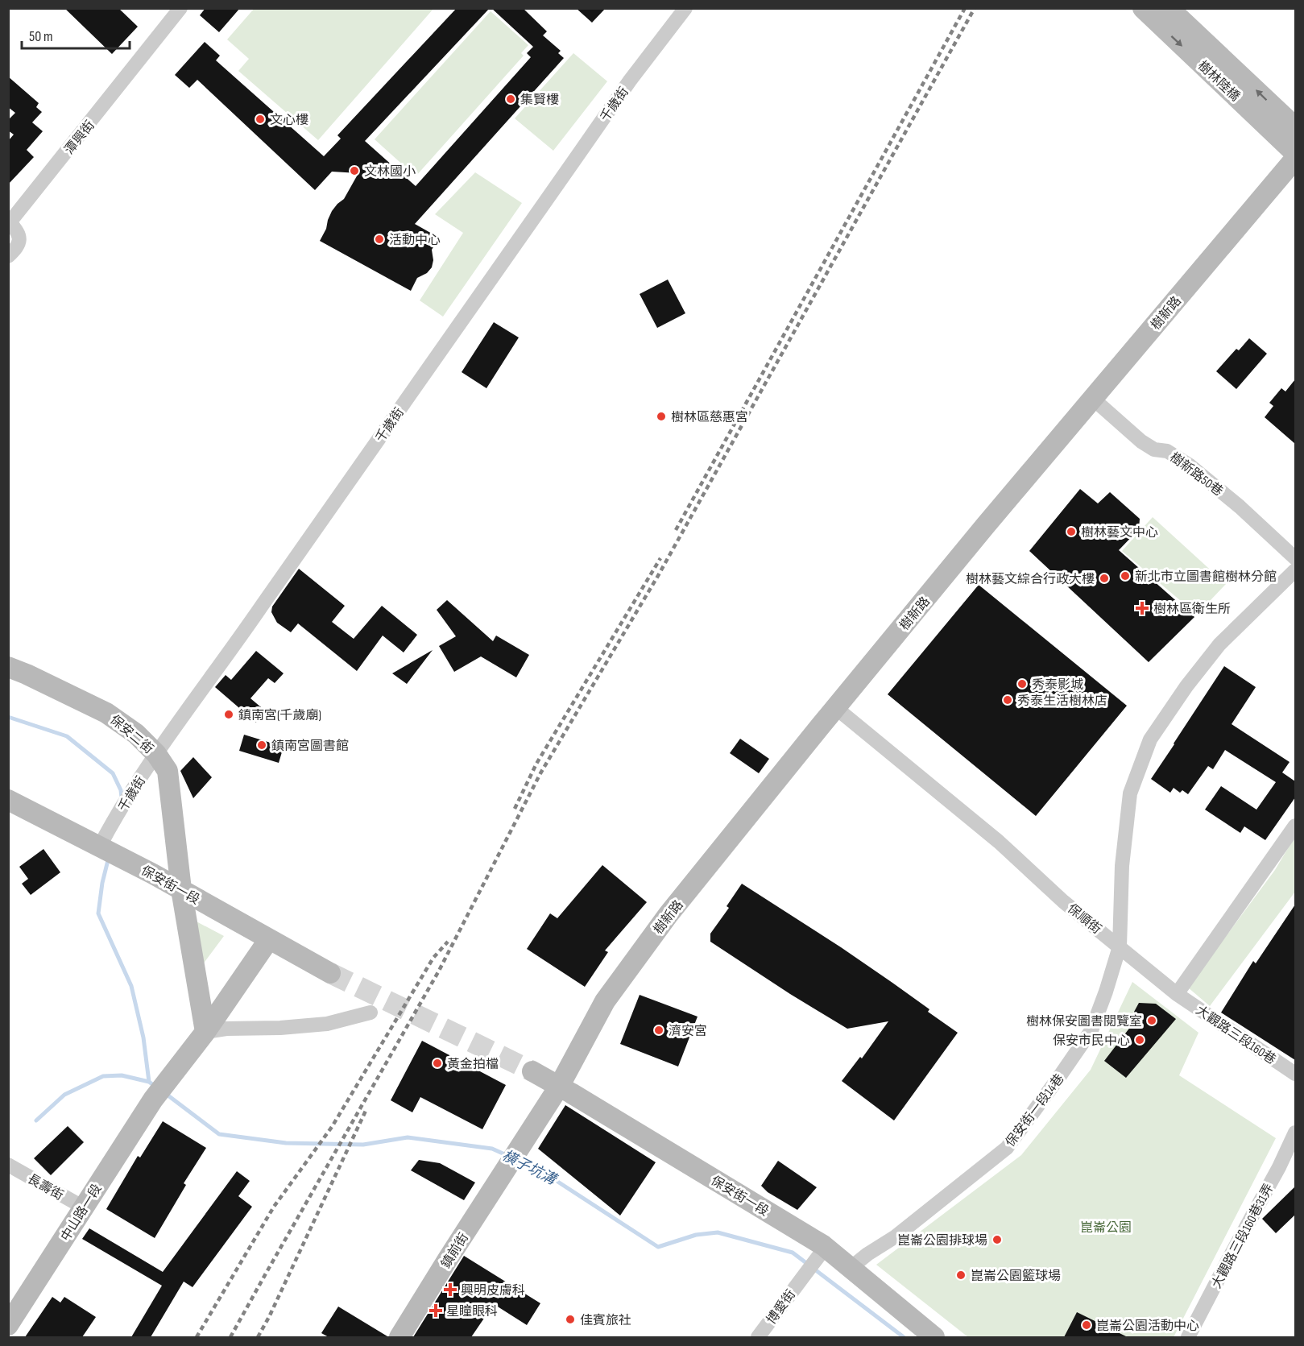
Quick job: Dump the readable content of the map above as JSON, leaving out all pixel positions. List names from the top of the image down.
{
  "streets": {
    "main road": [
      "樹林陸橋",
      "樹新路",
      "保安二街",
      "保安街一段",
      "中山路一段",
      "鎮前街"
    ],
    "street": [
      "千歲街",
      "潭興街",
      "樹新路50巷",
      "保順街",
      "大觀路三段160巷",
      "保安街一段14巷",
      "長壽街",
      "大觀路三段160巷31弄",
      "博愛街"
    ]
  },
  "crossings": [
    ["樹林陸橋", "樹新路"],
    ["千歲街", "保安二街"],
    ["千歲街", "保安街一段"],
    ["樹新路", "樹新路50巷"],
    ["樹新路", "保安街一段"],
    ["樹新路", "保順街"],
    ["樹新路", "鎮前街"],
    ["保安二街", "保安街一段"],
    ["保安二街", "中山路一段"],
    ["保安街一段", "保安街一段14巷"],
    ["保安街一段", "中山路一段"],
    ["保安街一段", "鎮前街"],
    ["保安街一段", "博愛街"],
    ["保順街", "大觀路三段160巷"],
    ["保順街", "保安街一段14巷"],
    ["長壽街", "中山路一段"]
  ],
  "water": ["橫子坑溝"],
  "parks": ["崑崙公園"],
  "places": {
    "other": [
      "集賢樓",
      "文心樓",
      "文林國小",
      "活動中心",
      "樹林區慈惠宮",
      "樹林藝文中心",
      "新北市立圖書館樹林分館",
      "樹林藝文綜合行政大樓",
      "秀泰影城",
      "秀泰生活樹林店",
      "鎮南宮(千歲廟)",
      "鎮南宮圖書館",
      "樹林保安圖書閱覽室",
      "濟安宮",
      "保安市民中心",
      "黃金拍檔",
      "崑崙公園排球場",
      "崑崙公園籃球場",
      "佳賓旅社",
      "崑崙公園活動中心"
    ],
    "health": ["樹林區衛生所", "興明皮膚科", "星瞳眼科"]
  },
  "scale_bar": "50 m"
}
